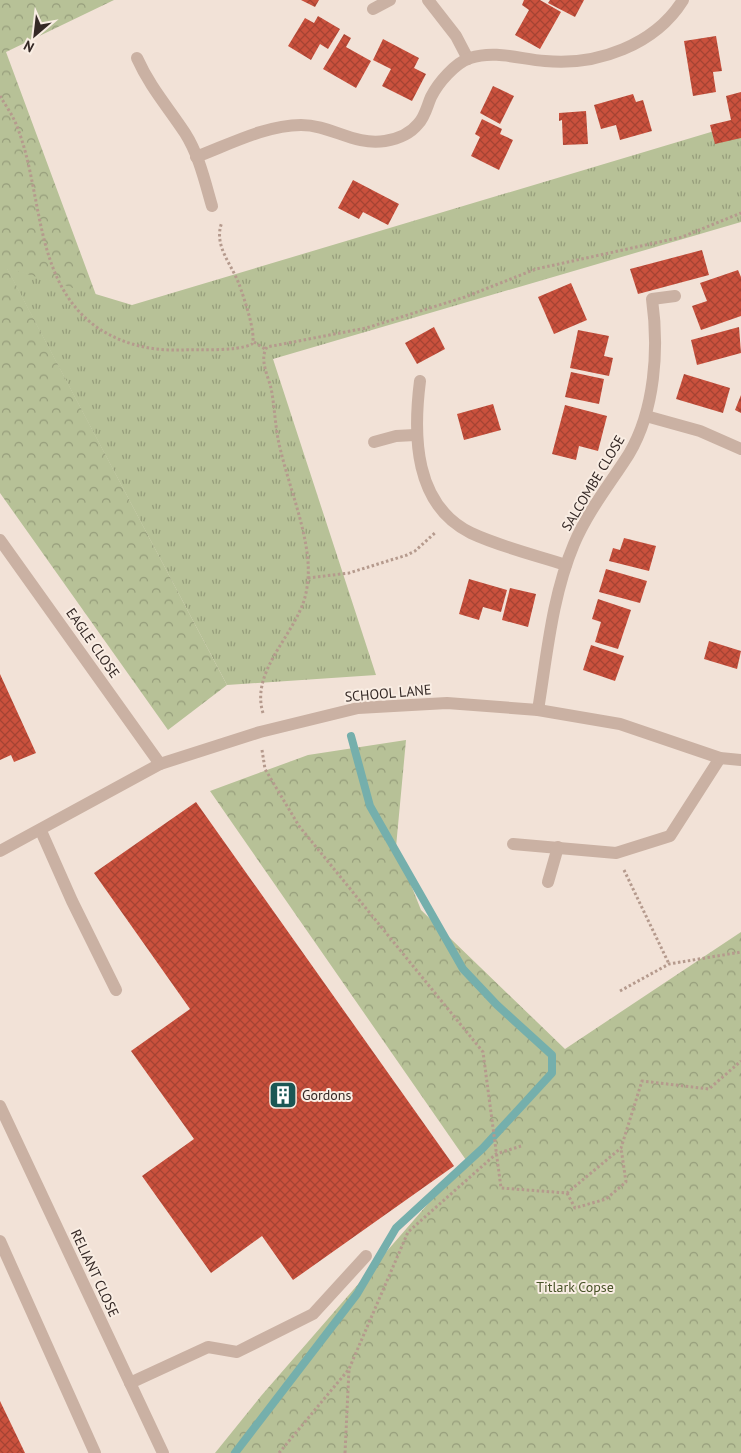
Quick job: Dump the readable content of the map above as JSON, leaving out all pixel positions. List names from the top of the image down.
{
  "streets": {
    "street": [
      "SALCOMBE CLOSE",
      "EAGLE CLOSE",
      "SCHOOL LANE",
      "RELIANT CLOSE"
    ]
  },
  "crossings": [
    ["SALCOMBE CLOSE", "SCHOOL LANE"],
    ["EAGLE CLOSE", "SCHOOL LANE"]
  ],
  "parks": ["Titlark Copse"],
  "places": {
    "building": ["Gordons"]
  },
  "north": "bottom left"
}
